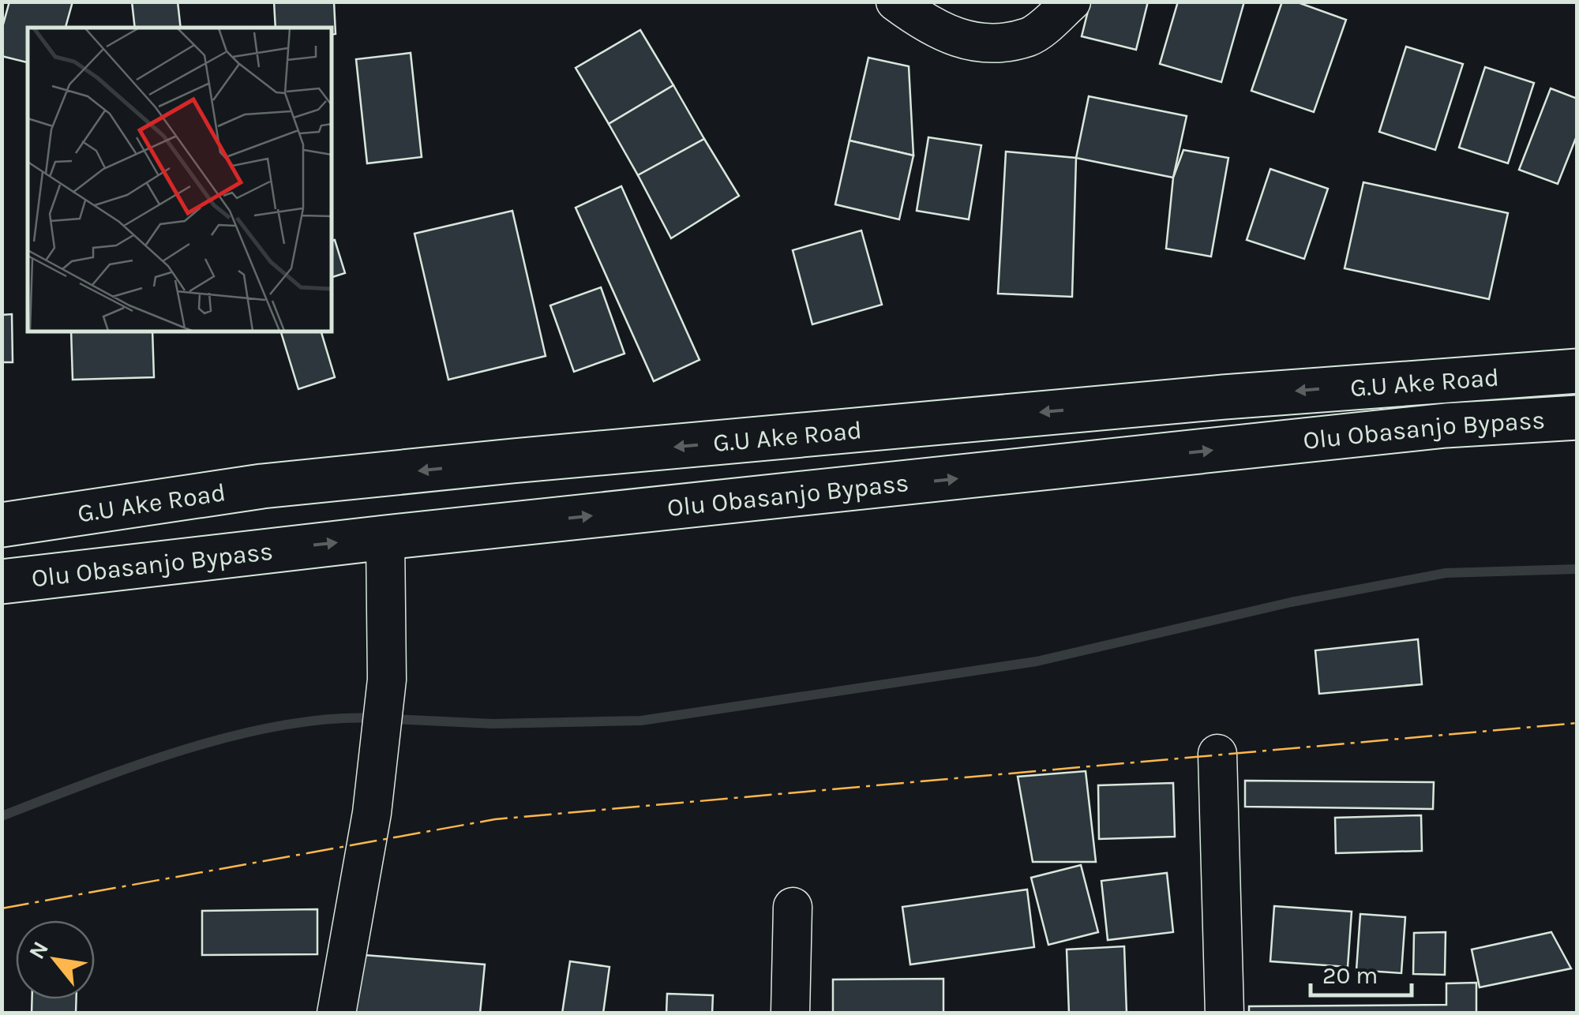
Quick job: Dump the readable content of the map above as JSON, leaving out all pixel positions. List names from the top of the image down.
{
  "streets": {
    "main road": ["G.U Ake Road", "Olu Obasanjo Bypass"]
  },
  "one_way": ["G.U Ake Road", "Olu Obasanjo Bypass"],
  "scale_bar": "20 m",
  "north": "top left"
}
